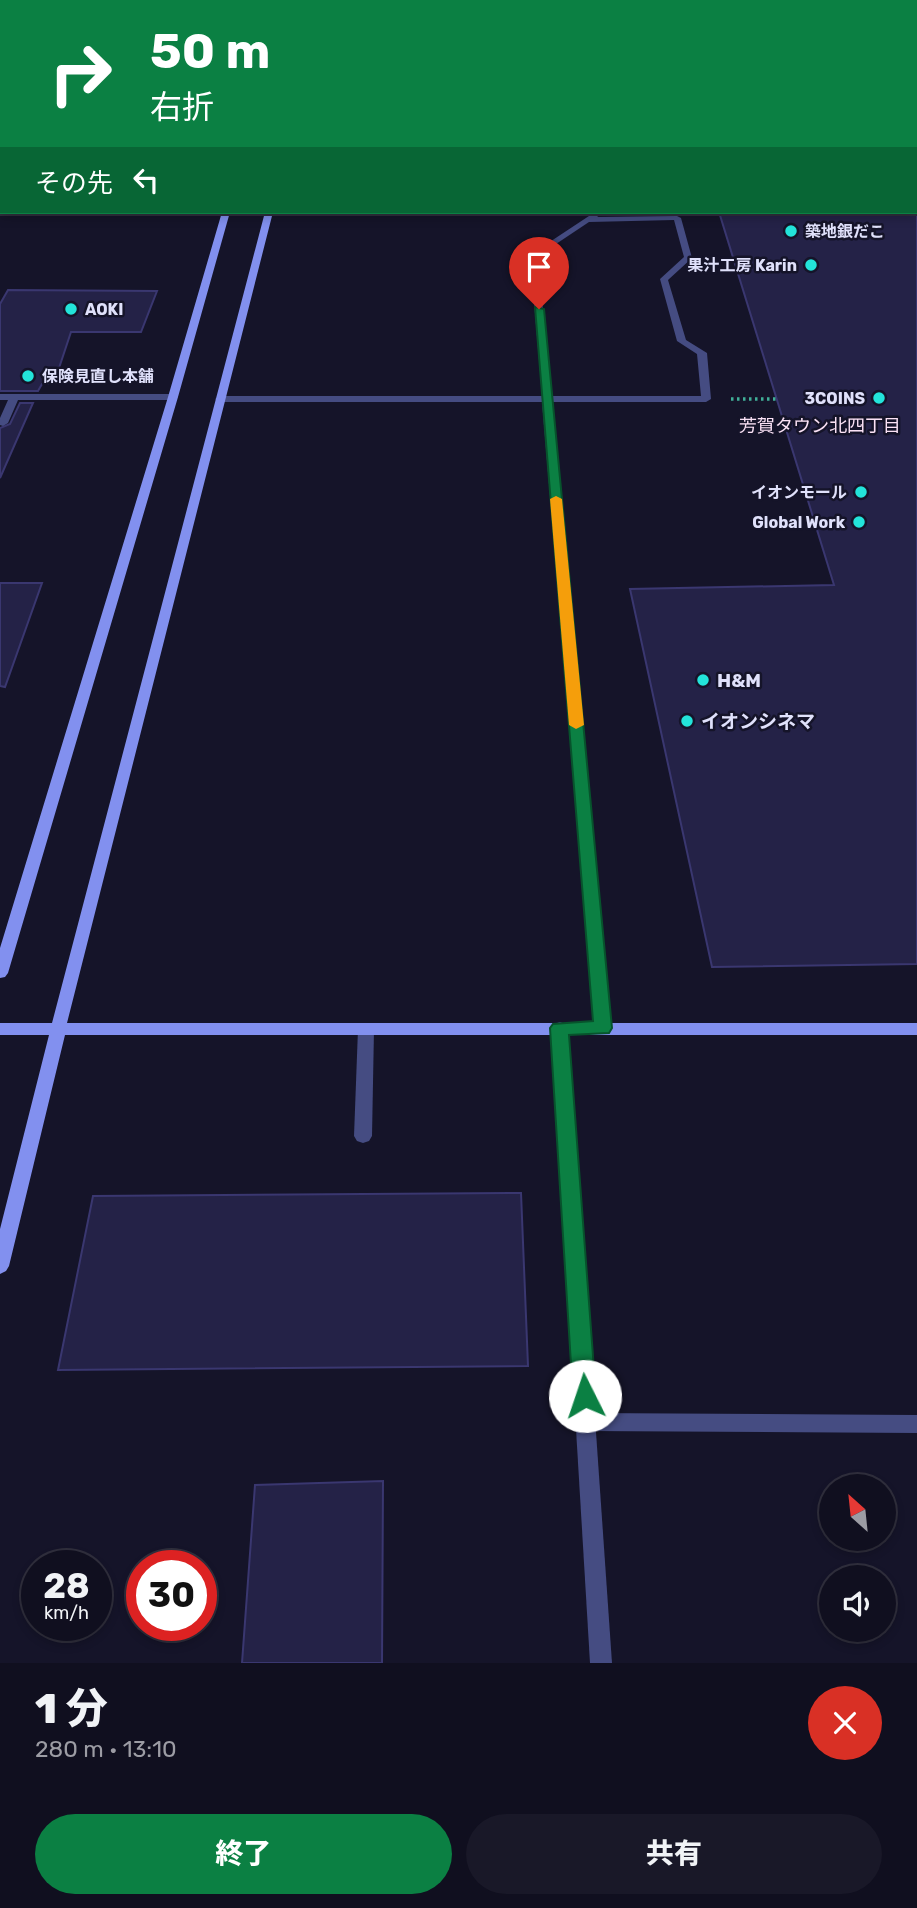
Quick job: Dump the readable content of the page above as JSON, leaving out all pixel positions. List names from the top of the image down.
{
  "districts": ["芳賀タウン北四丁目"],
  "places": [
    "築地銀だこ",
    "果汁工房 Karin",
    "AOKI",
    "保険見直し本舗",
    "3COINS",
    "イオンモール",
    "Global Work",
    "H&M",
    "イオンシネマ"
  ],
  "north": "top left",
  "page": {
    "turn": ["50 m", "右折"],
    "then": "その先",
    "speed": "28 km/h",
    "limit": "30",
    "heading": ["1 分", "280 m · 13:10"],
    "buttons": ["終了", "共有"]
  }
}
